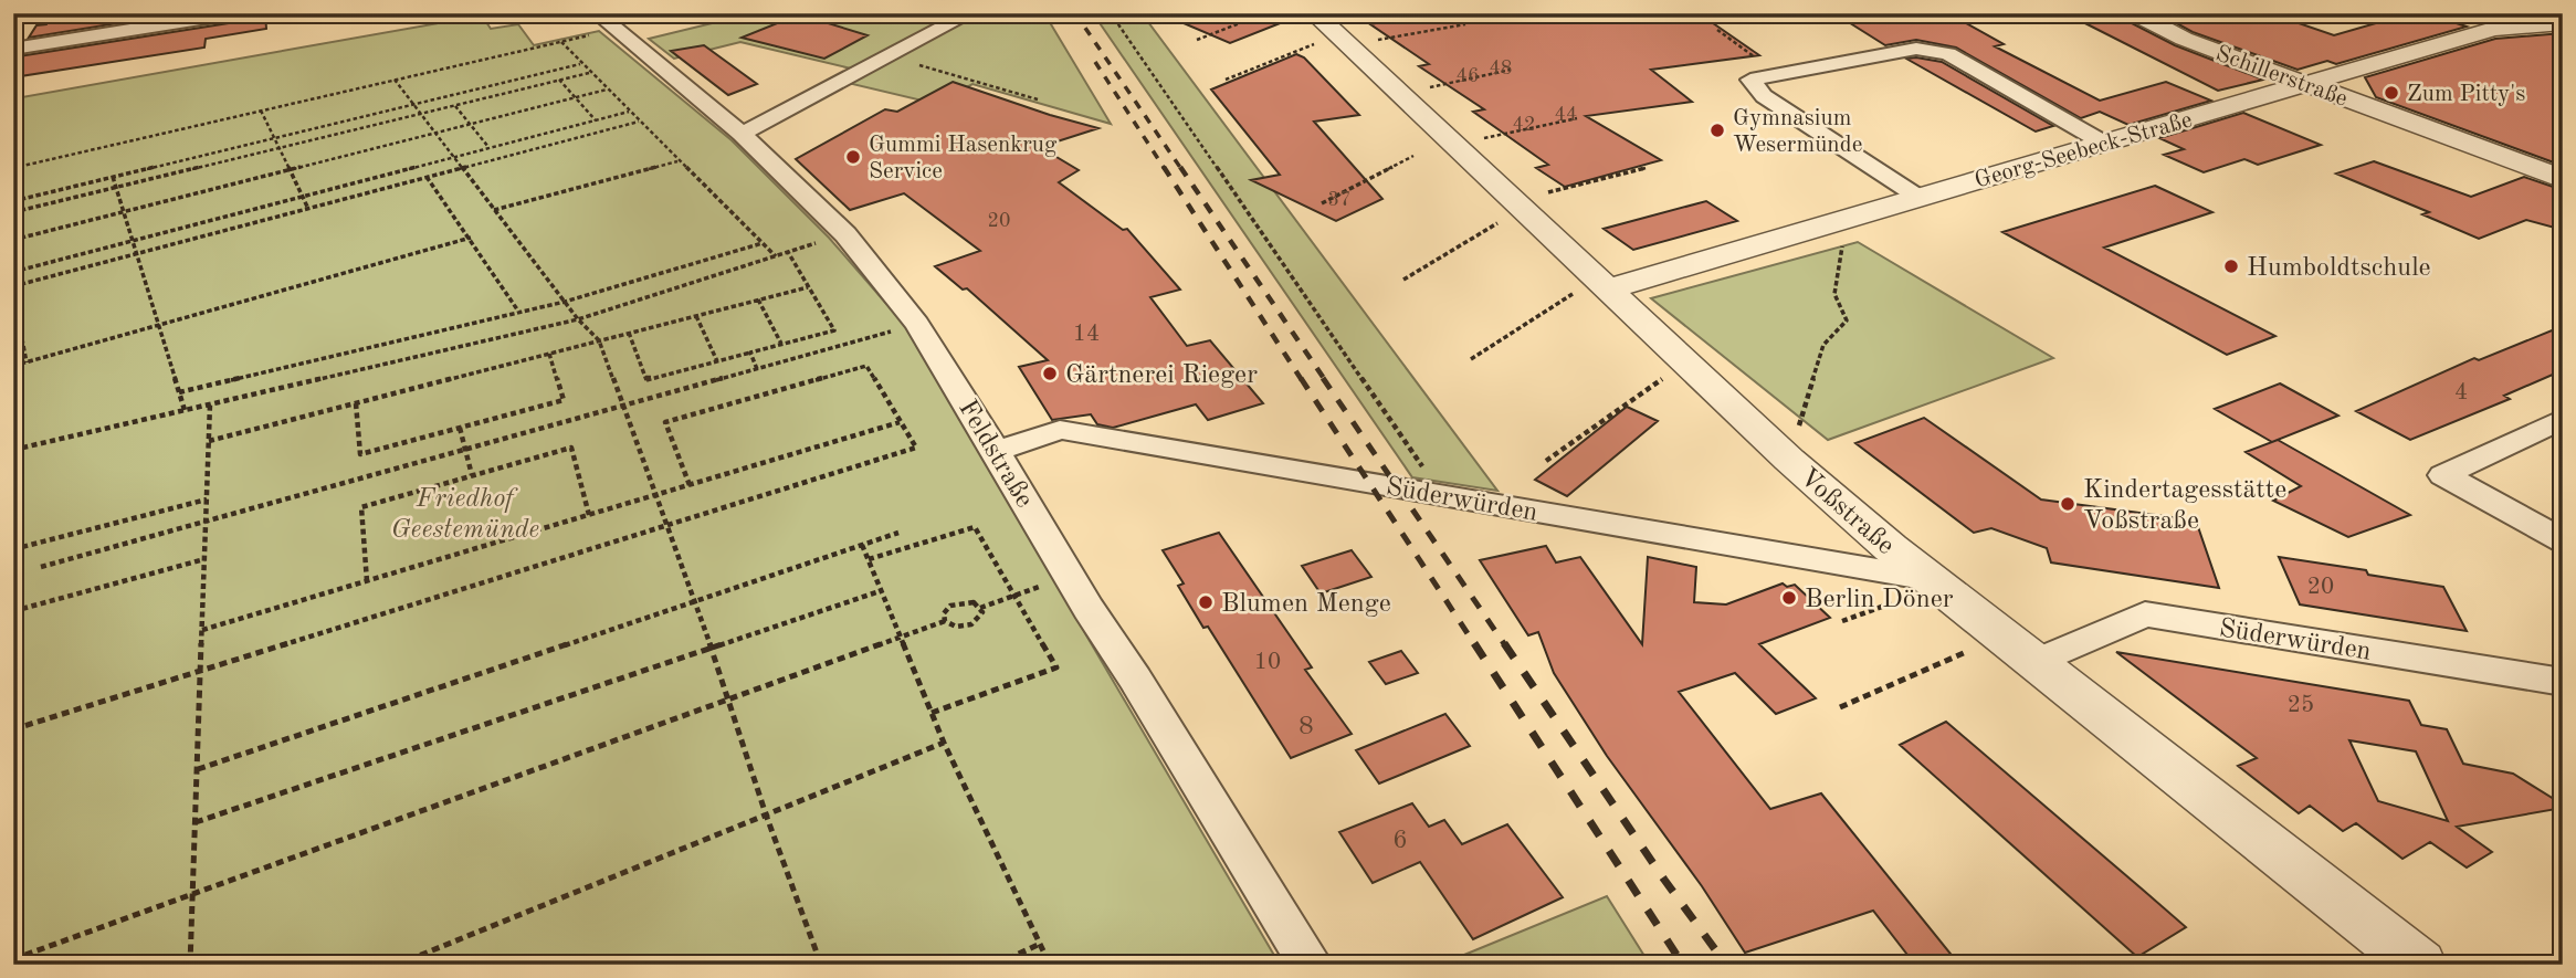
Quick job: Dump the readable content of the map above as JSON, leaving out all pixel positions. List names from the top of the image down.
{
  "streets": {
    "street": [
      "Schillerstraße",
      "Georg-Seebeck-Straße",
      "Feldstraße",
      "Süderwürden",
      "Voßstraße"
    ]
  },
  "crossings": [
    ["Schillerstraße", "Georg-Seebeck-Straße"],
    ["Georg-Seebeck-Straße", "Voßstraße"],
    ["Feldstraße", "Süderwürden"],
    ["Süderwürden", "Voßstraße"]
  ],
  "parks": ["Friedhof Geestemünde"],
  "places": [
    "Zum Pitty's",
    "Gymnasium Wesermünde",
    "Gummi Hasenkrug Service",
    "Humboldtschule",
    "Gärtnerei Rieger",
    "Kindertagesstätte Voßstraße",
    "Berlin Döner",
    "Blumen Menge"
  ],
  "house_numbers": [
    "48",
    "46",
    "44",
    "42",
    "37",
    "20",
    "14",
    "4",
    "20",
    "10",
    "25",
    "8",
    "6"
  ]
}
